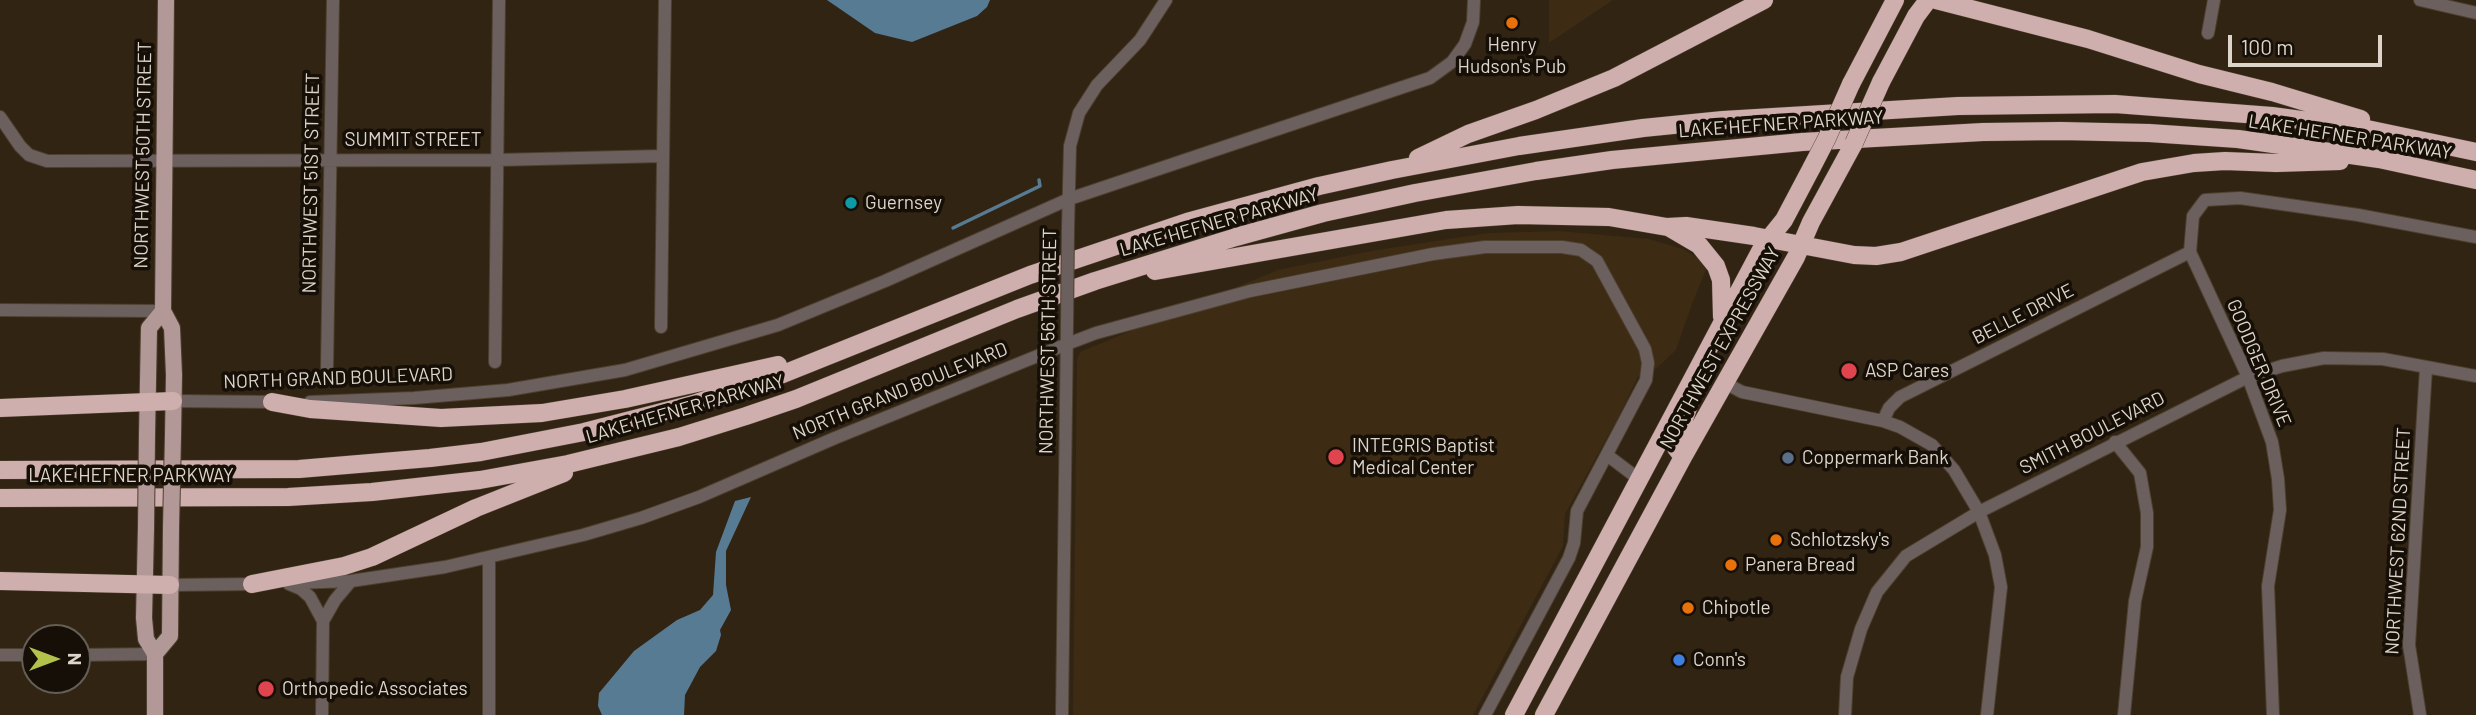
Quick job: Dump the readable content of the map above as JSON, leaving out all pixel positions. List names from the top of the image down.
{
  "streets": {
    "highway": ["LAKE HEFNER PARKWAY", "NORTHWEST EXPRESSWAY"],
    "main road": ["NORTHWEST 50TH STREET"],
    "street": [
      "SUMMIT STREET",
      "NORTHWEST 51ST STREET",
      "BELLE DRIVE",
      "NORTHWEST 56TH STREET",
      "GOODGER DRIVE",
      "NORTH GRAND BOULEVARD",
      "SMITH BOULEVARD",
      "NORTHWEST 62ND STREET"
    ]
  },
  "crossings": [
    ["SUMMIT STREET", "NORTHWEST 50TH STREET"],
    ["SUMMIT STREET", "NORTHWEST 51ST STREET"],
    ["NORTHWEST 50TH STREET", "NORTH GRAND BOULEVARD"],
    ["BELLE DRIVE", "GOODGER DRIVE"],
    ["NORTHWEST 56TH STREET", "NORTH GRAND BOULEVARD"],
    ["GOODGER DRIVE", "SMITH BOULEVARD"],
    ["SMITH BOULEVARD", "NORTHWEST 62ND STREET"]
  ],
  "places": [
    "Henry Hudson's Pub",
    "Guernsey",
    "ASP Cares",
    "INTEGRIS Baptist Medical Center",
    "Coppermark Bank",
    "Schlotzsky's",
    "Panera Bread",
    "Chipotle",
    "Conn's",
    "Orthopedic Associates"
  ],
  "scale_bar": "100 m",
  "north": "right"
}
